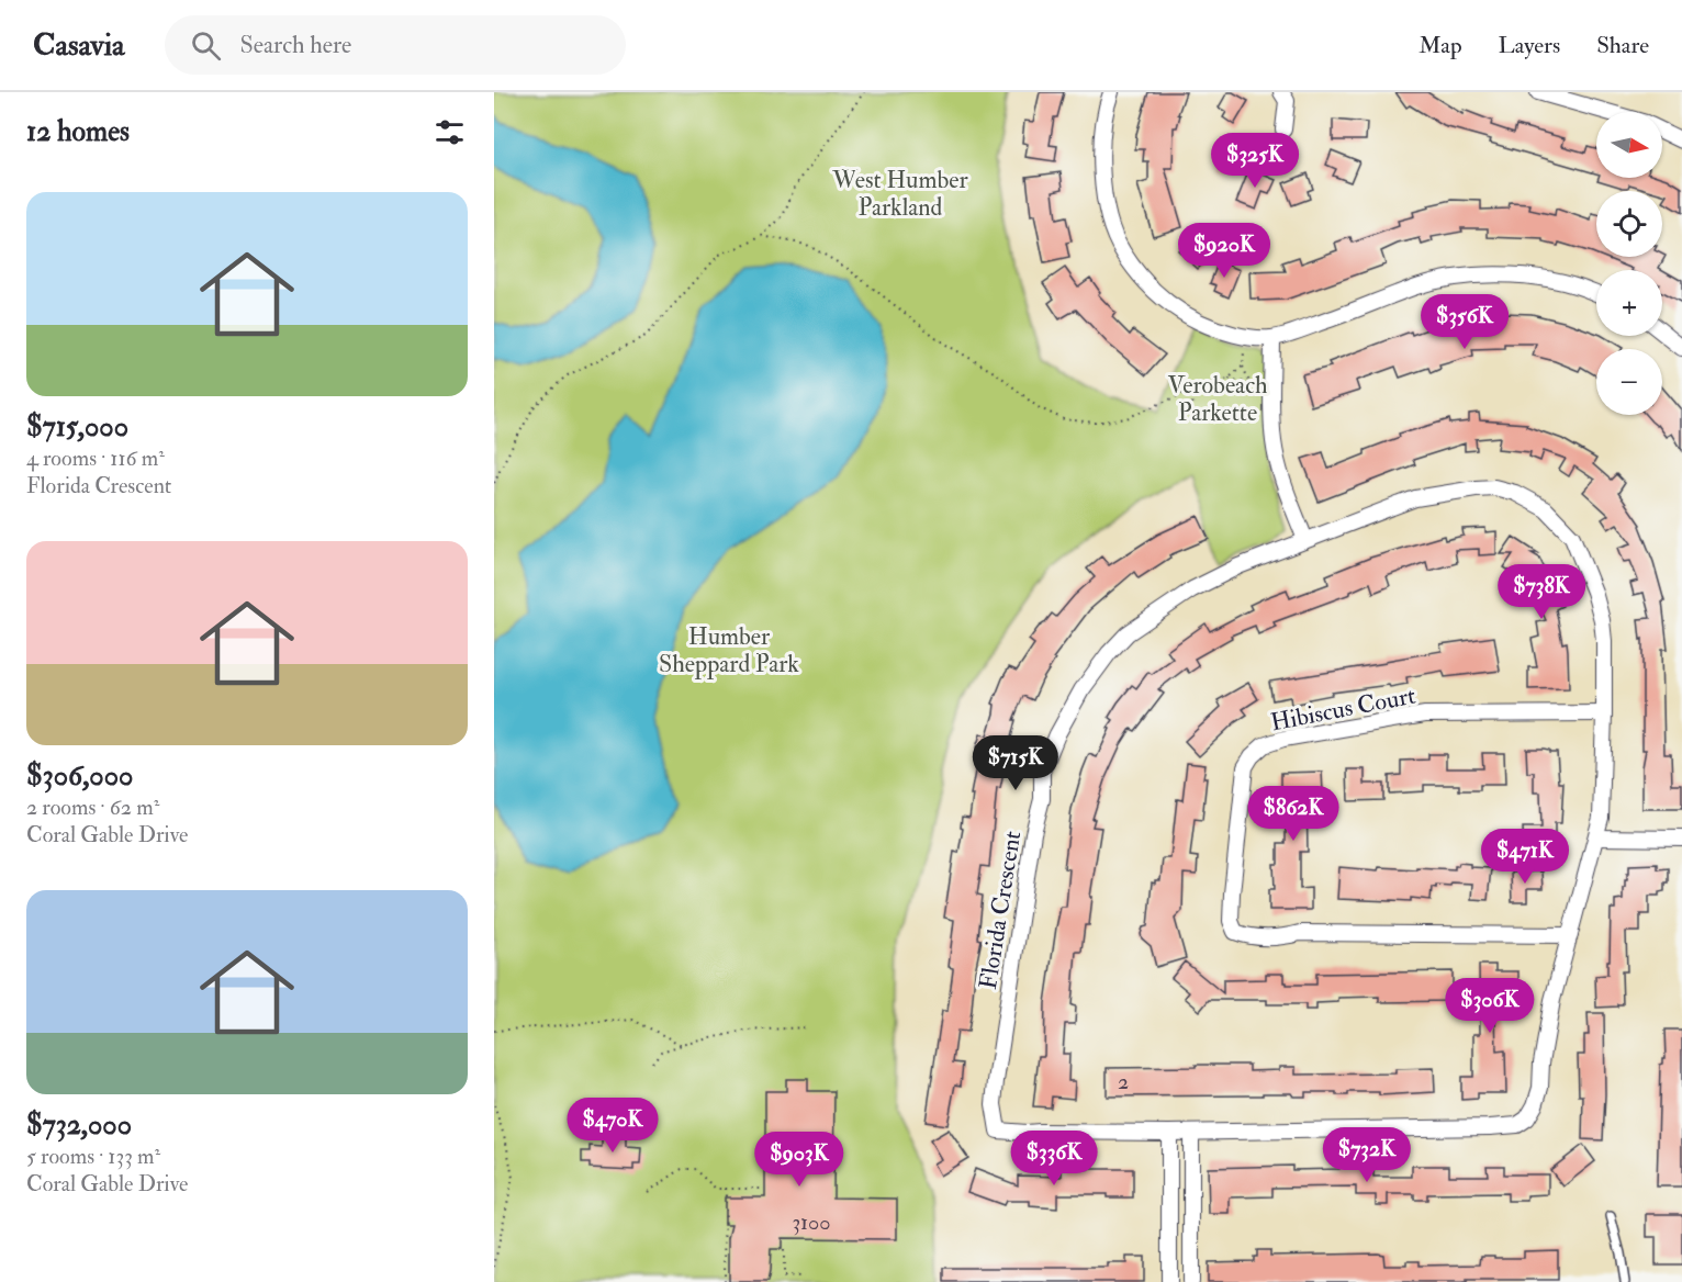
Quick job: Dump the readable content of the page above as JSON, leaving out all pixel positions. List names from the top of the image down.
{
  "streets": {
    "street": ["Hibiscus Court", "Florida Crescent"]
  },
  "parks": ["West Humber Parkland", "Verobeach Parkette", "Humber Sheppard Park"],
  "house_numbers": ["2", "3100"],
  "north": "right",
  "page": {
    "header": "Casavia",
    "search": "Search here",
    "nav": ["Map", "Layers", "Share"],
    "heading": "12 homes",
    "map_buttons": ["+", "−"],
    "price": [
      "$325K",
      "$920K",
      "$356K",
      "$738K",
      "$715K",
      "$862K",
      "$471K",
      "$306K",
      "$470K",
      "$732K",
      "$336K",
      "$903K"
    ],
    "list": [
      {
        "name": "$715,000",
        "note": "4 rooms · 116 m² · Florida Crescent"
      },
      {
        "name": "$306,000",
        "note": "2 rooms · 62 m² · Coral Gable Drive"
      },
      {
        "name": "$732,000",
        "note": "5 rooms · 133 m² · Coral Gable Drive"
      }
    ]
  }
}
